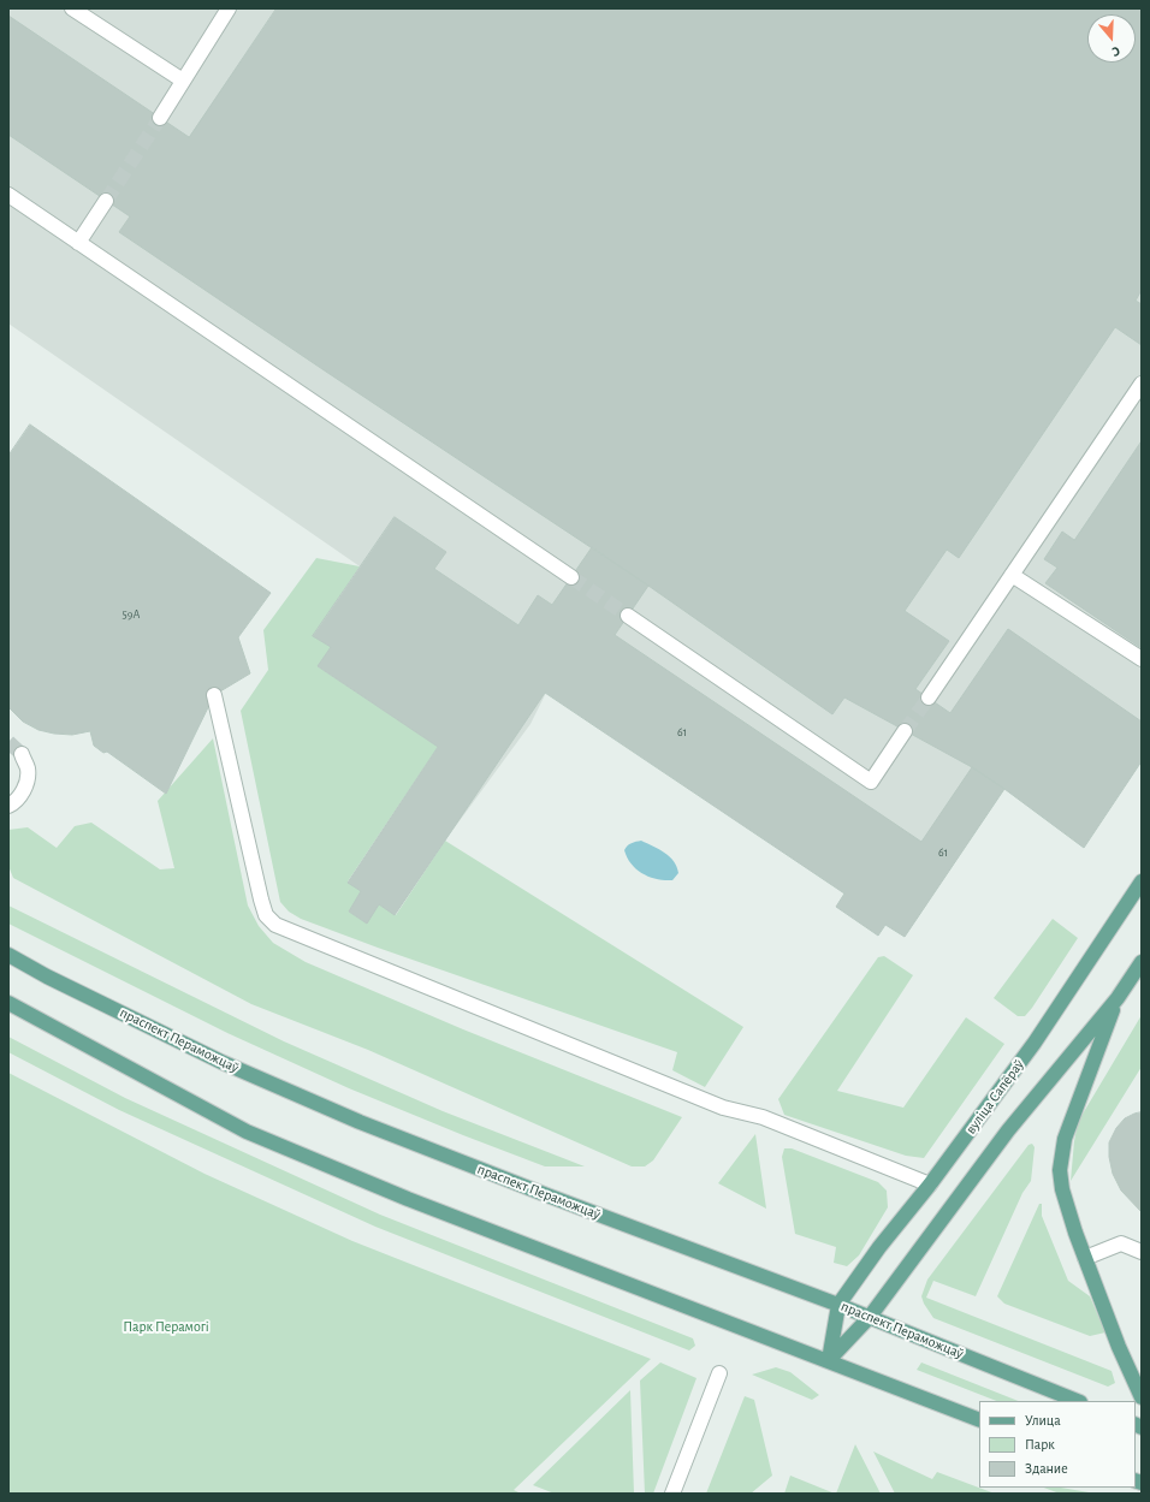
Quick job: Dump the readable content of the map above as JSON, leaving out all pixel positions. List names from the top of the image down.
{
  "streets": {
    "main road": ["праспект Пераможцаў", "вуліца Сапёраў"]
  },
  "crossings": [
    ["праспект Пераможцаў", "вуліца Сапёраў"]
  ],
  "parks": ["Парк Перамогі"],
  "house_numbers": ["59А", "61", "61"],
  "legend": ["Улица", "Парк", "Здание"],
  "north": "bottom"
}
